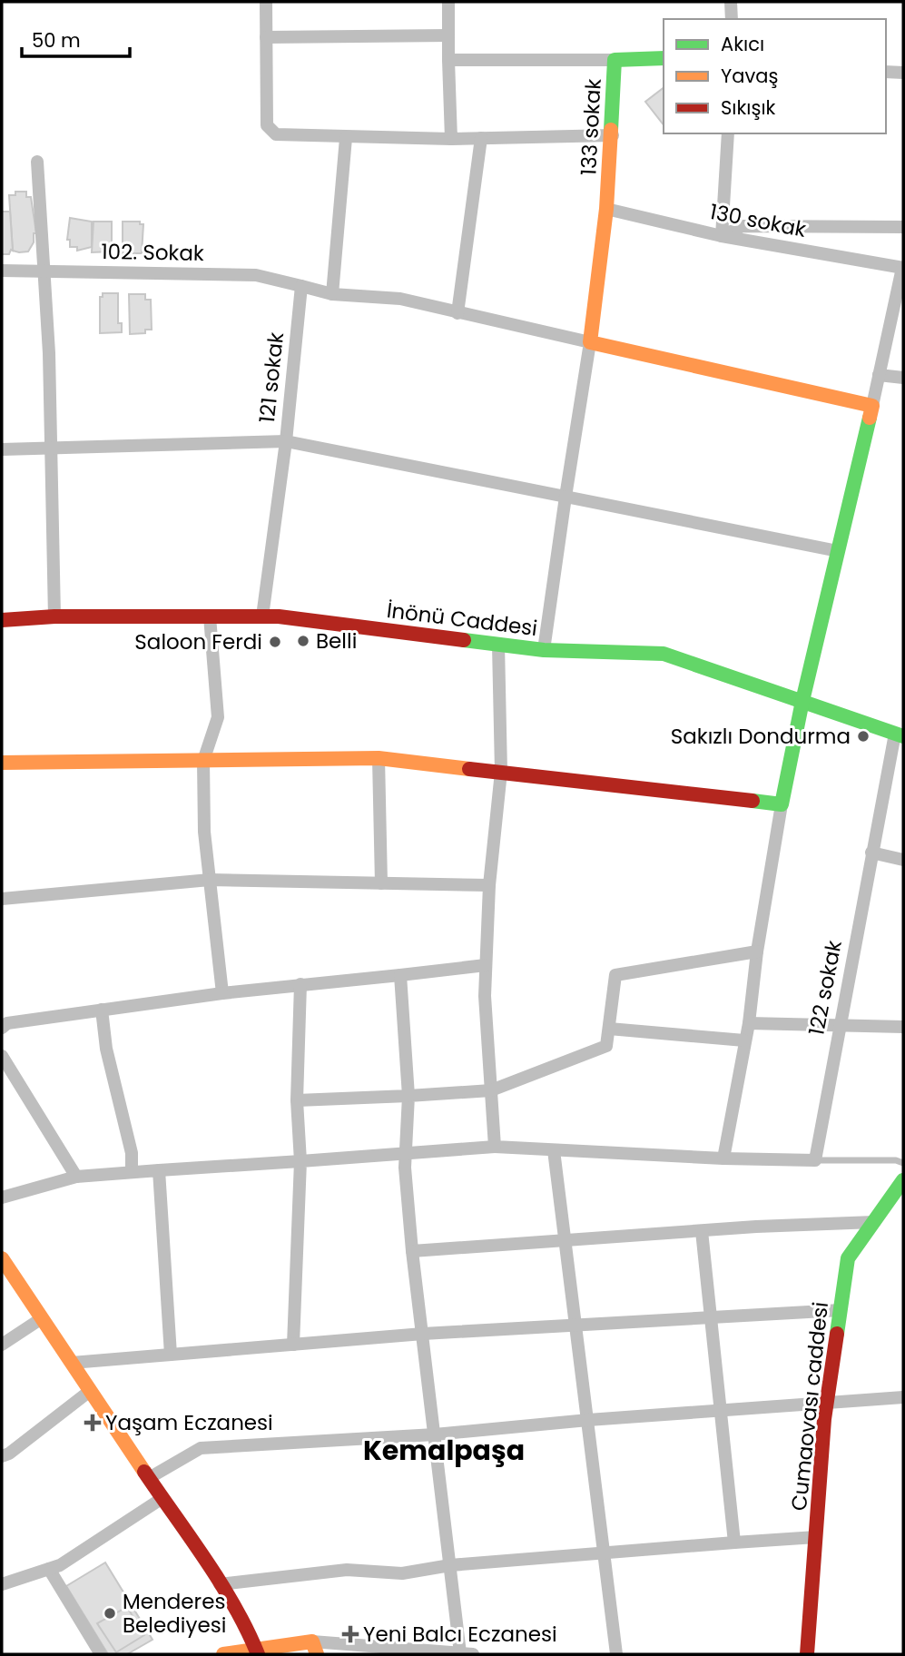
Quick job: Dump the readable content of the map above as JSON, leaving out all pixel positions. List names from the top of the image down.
{
  "streets": {
    "main road": ["133 sokak", "İnönü Caddesi", "Cumaovası caddesi"],
    "street": [
      "130 sokak",
      "102. Sokak",
      "121 sokak",
      "122 sokak"
    ]
  },
  "crossings": [
    ["133 sokak", "130 sokak"],
    ["102. Sokak", "121 sokak"],
    ["İnönü Caddesi", "122 sokak"]
  ],
  "districts": ["Kemalpaşa"],
  "places": {
    "other": [
      "Belli",
      "Saloon Ferdi",
      "Sakızlı Dondurma",
      "Menderes Belediyesi"
    ],
    "health": ["Yaşam Eczanesi", "Yeni Balcı Eczanesi"]
  },
  "legend": ["Akıcı", "Yavaş", "Sıkışık"],
  "scale_bar": "50 m"
}
